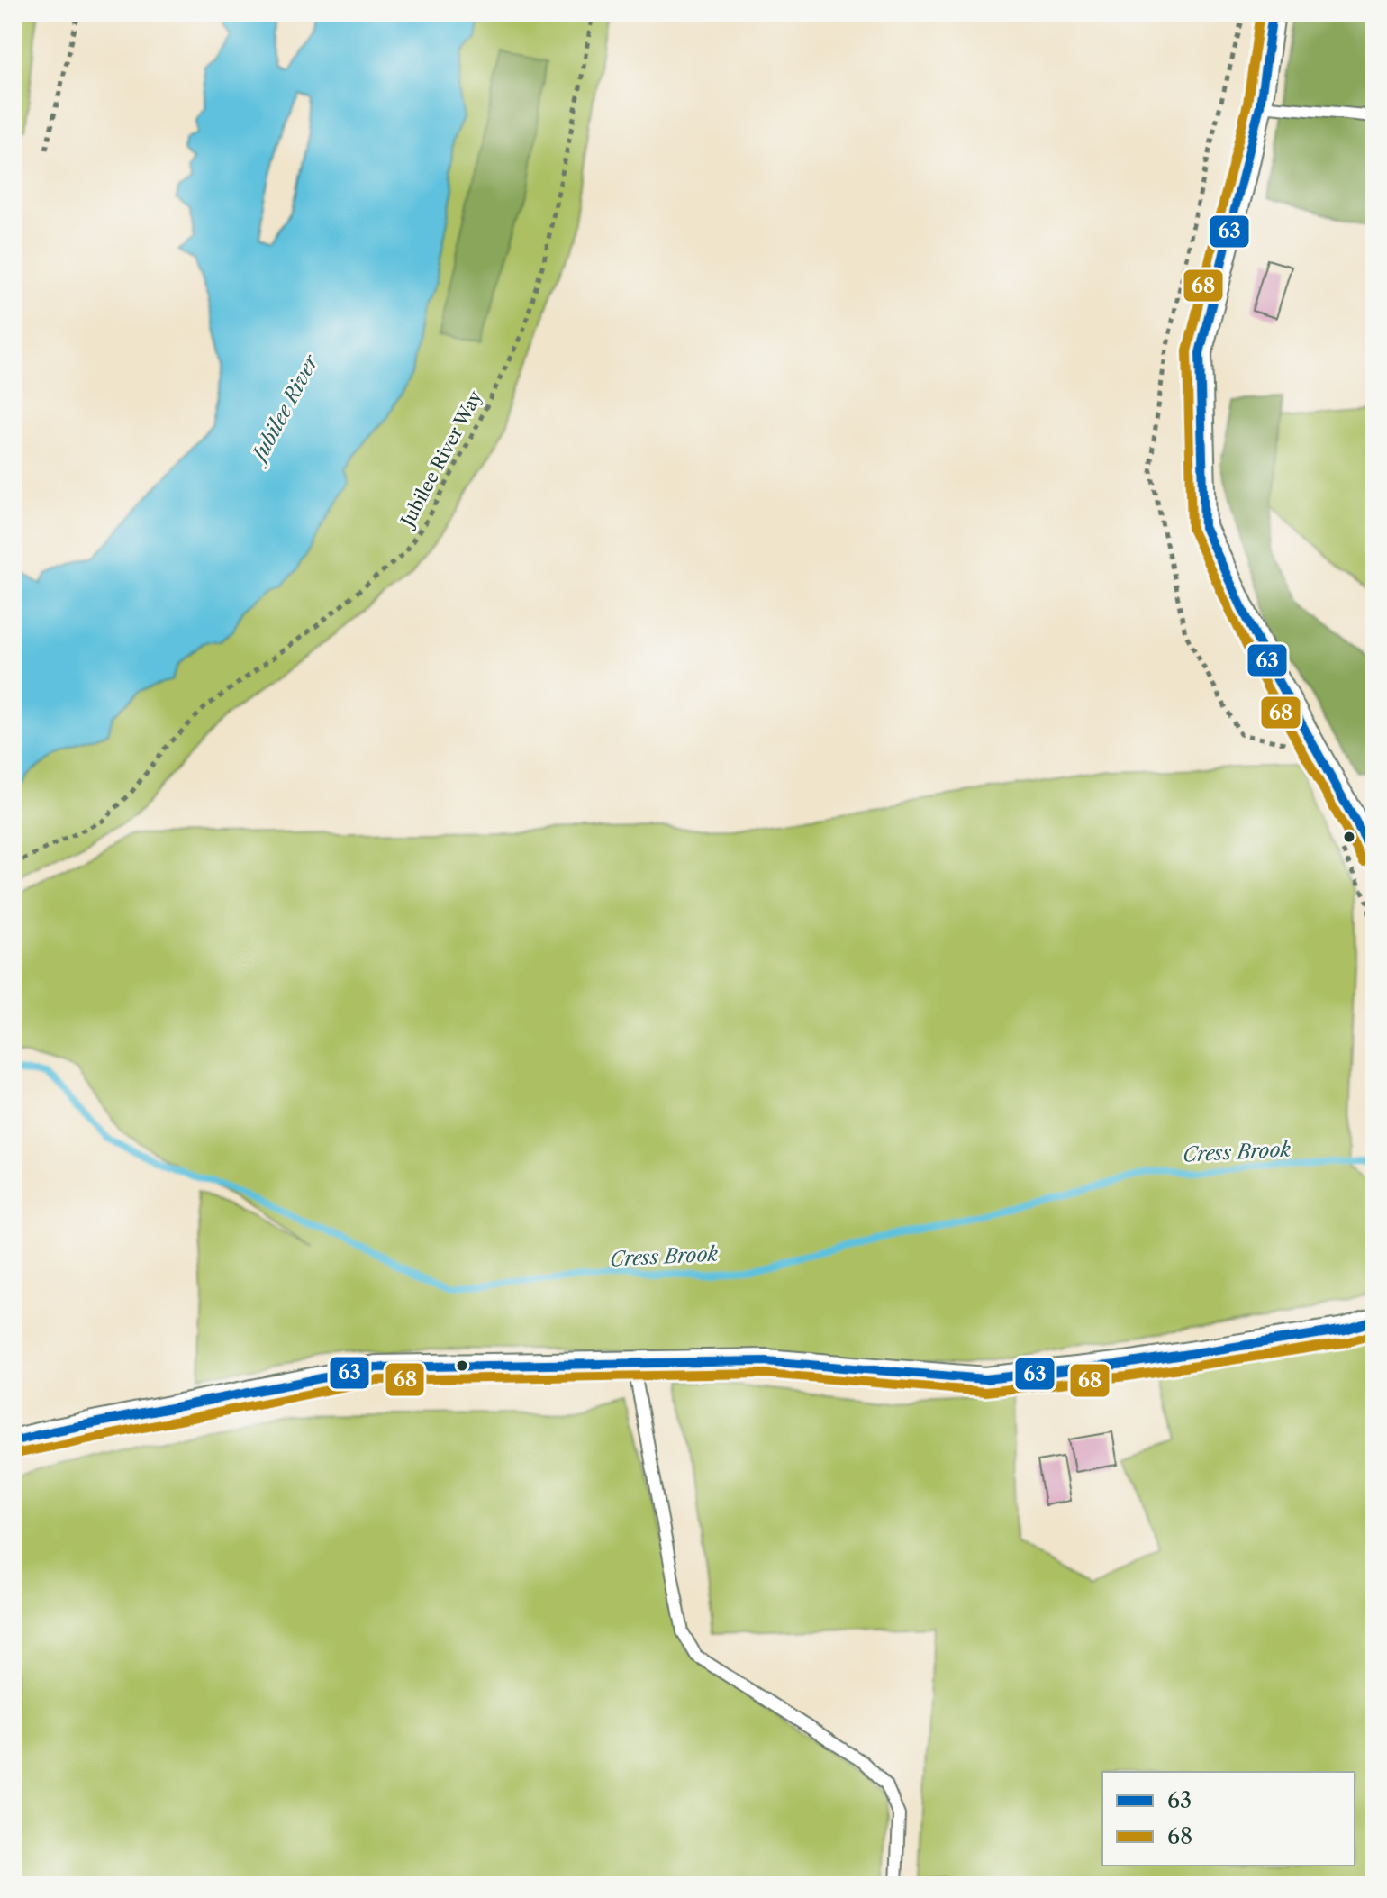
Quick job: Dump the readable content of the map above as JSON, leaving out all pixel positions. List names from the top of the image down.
{
  "streets": {
    "path": ["Jubilee River Way"]
  },
  "water": ["Jubilee River", "Cress Brook"],
  "lines": ["transit line 63", "transit line 68"],
  "legend": ["63", "68"]
}
